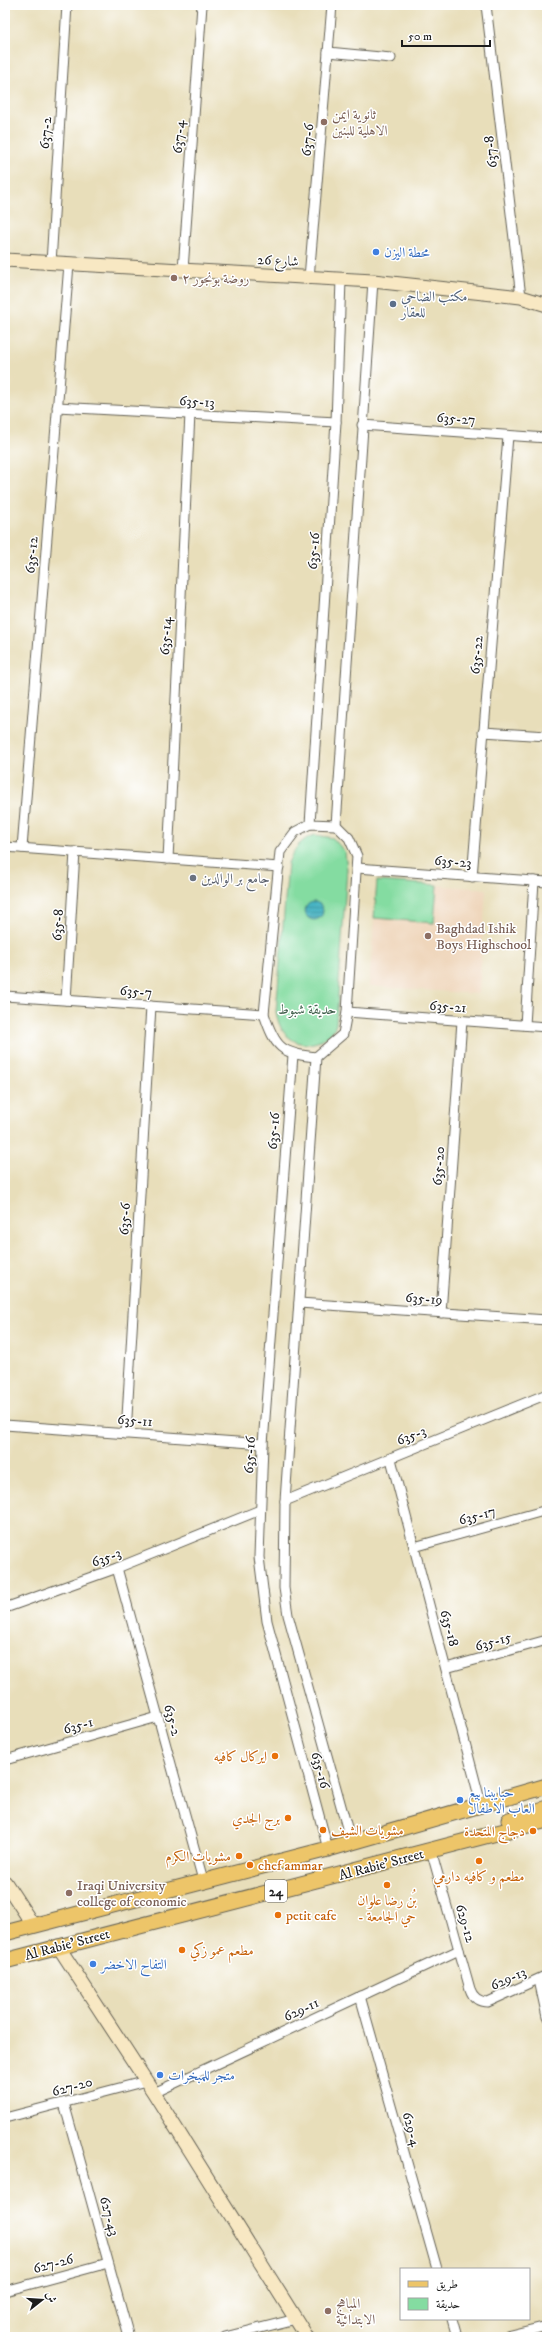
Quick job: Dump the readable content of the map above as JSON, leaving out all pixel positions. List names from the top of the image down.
{
  "streets": {
    "main road": ["Al Rabie' Street", "24"],
    "street": [
      "637-2",
      "637-4",
      "637-6",
      "637-8",
      "شارع 26",
      "635-13",
      "635-27",
      "635-16",
      "635-12",
      "635-14",
      "635-22",
      "635-23",
      "635-8",
      "635-7",
      "635-21",
      "635-20",
      "635-6",
      "635-19",
      "635-11",
      "635-3",
      "635-17",
      "635-18",
      "635-15",
      "635-2",
      "635-1",
      "629-12",
      "629-13",
      "629-11",
      "627-20",
      "629-4",
      "627-43",
      "627-26"
    ]
  },
  "crossings": [
    ["637-2", "شارع 26"],
    ["637-4", "شارع 26"],
    ["637-6", "شارع 26"],
    ["637-8", "شارع 26"],
    ["شارع 26", "635-16"],
    ["شارع 26", "635-12"],
    ["635-13", "635-16"],
    ["635-13", "635-12"],
    ["635-13", "635-14"],
    ["635-27", "635-22"],
    ["635-16", "635-19"],
    ["635-16", "635-11"],
    ["635-16", "635-3"],
    ["635-16", "Al Rabie' Street"],
    ["635-22", "635-23"],
    ["635-8", "635-7"],
    ["635-7", "635-6"],
    ["635-21", "635-20"],
    ["635-20", "635-19"],
    ["635-6", "635-11"],
    ["635-3", "635-18"],
    ["635-3", "635-2"],
    ["635-17", "635-18"],
    ["635-18", "635-15"],
    ["635-18", "Al Rabie' Street"],
    ["635-2", "635-1"],
    ["635-2", "Al Rabie' Street"],
    ["Al Rabie' Street", "629-12"],
    ["629-12", "629-13"],
    ["629-12", "629-11"],
    ["629-11", "629-4"],
    ["627-20", "627-43"],
    ["627-43", "627-26"]
  ],
  "parks": ["حديقة شبوط"],
  "places": [
    "ثانوية ايمن الاهلية للبنين",
    "محطة اليزن",
    "روضة بونجور ٢",
    "مكتب الضاحي للعقار",
    "جامع بر الوالدين",
    "Baghdad Ishik Boys Highschool",
    "ايركال كافيه",
    "حبايبنا بيع العاب الاطفال",
    "برج الجدي",
    "مشويات الشيف",
    "دجاج المتحدة",
    "مشويات الكرم",
    "مطعم و كافيه دارمي",
    "chef ammar",
    "بُن رضا علوان - حي الجامعة",
    "Iraqi University college of economic",
    "petit cafe",
    "مطعم عمو زكي",
    "التفاح الاخضر",
    "متجر للمبخرات",
    "المباهج الابتدائية"
  ],
  "legend": ["طريق", "حديقة"],
  "scale_bar": "50 m",
  "north": "right"
}
